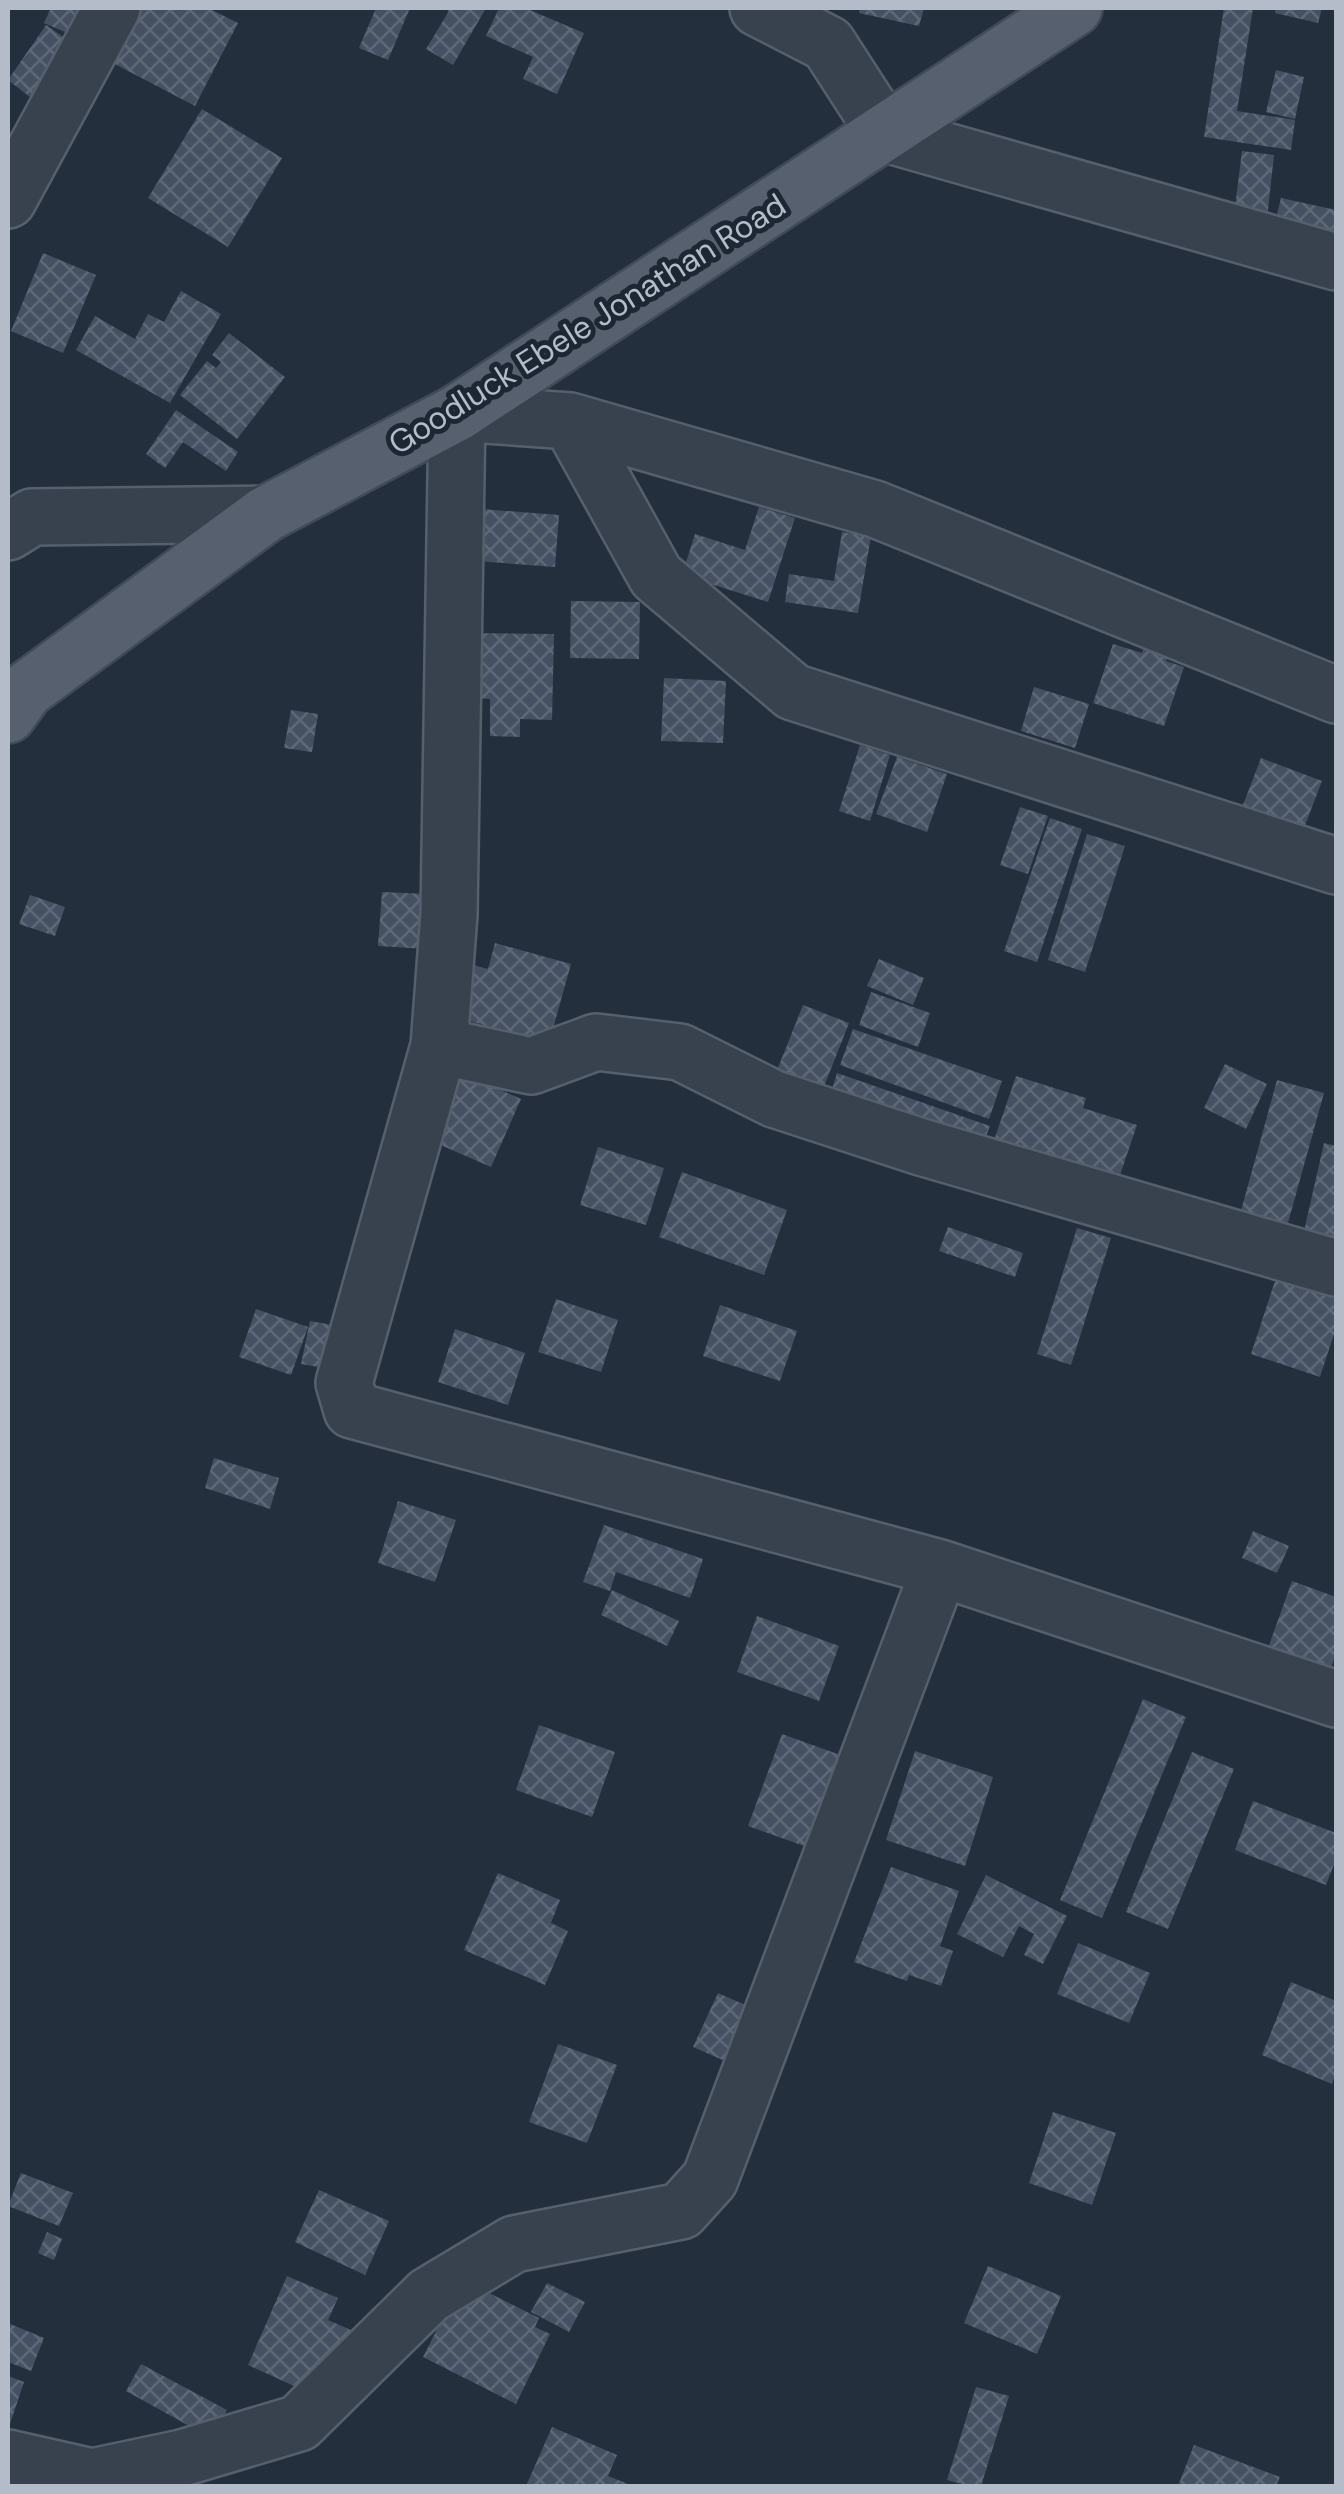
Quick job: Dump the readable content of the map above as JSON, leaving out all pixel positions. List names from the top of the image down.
{
  "streets": {
    "main road": ["Goodluck Ebele Jonathan Road"]
  }
}
